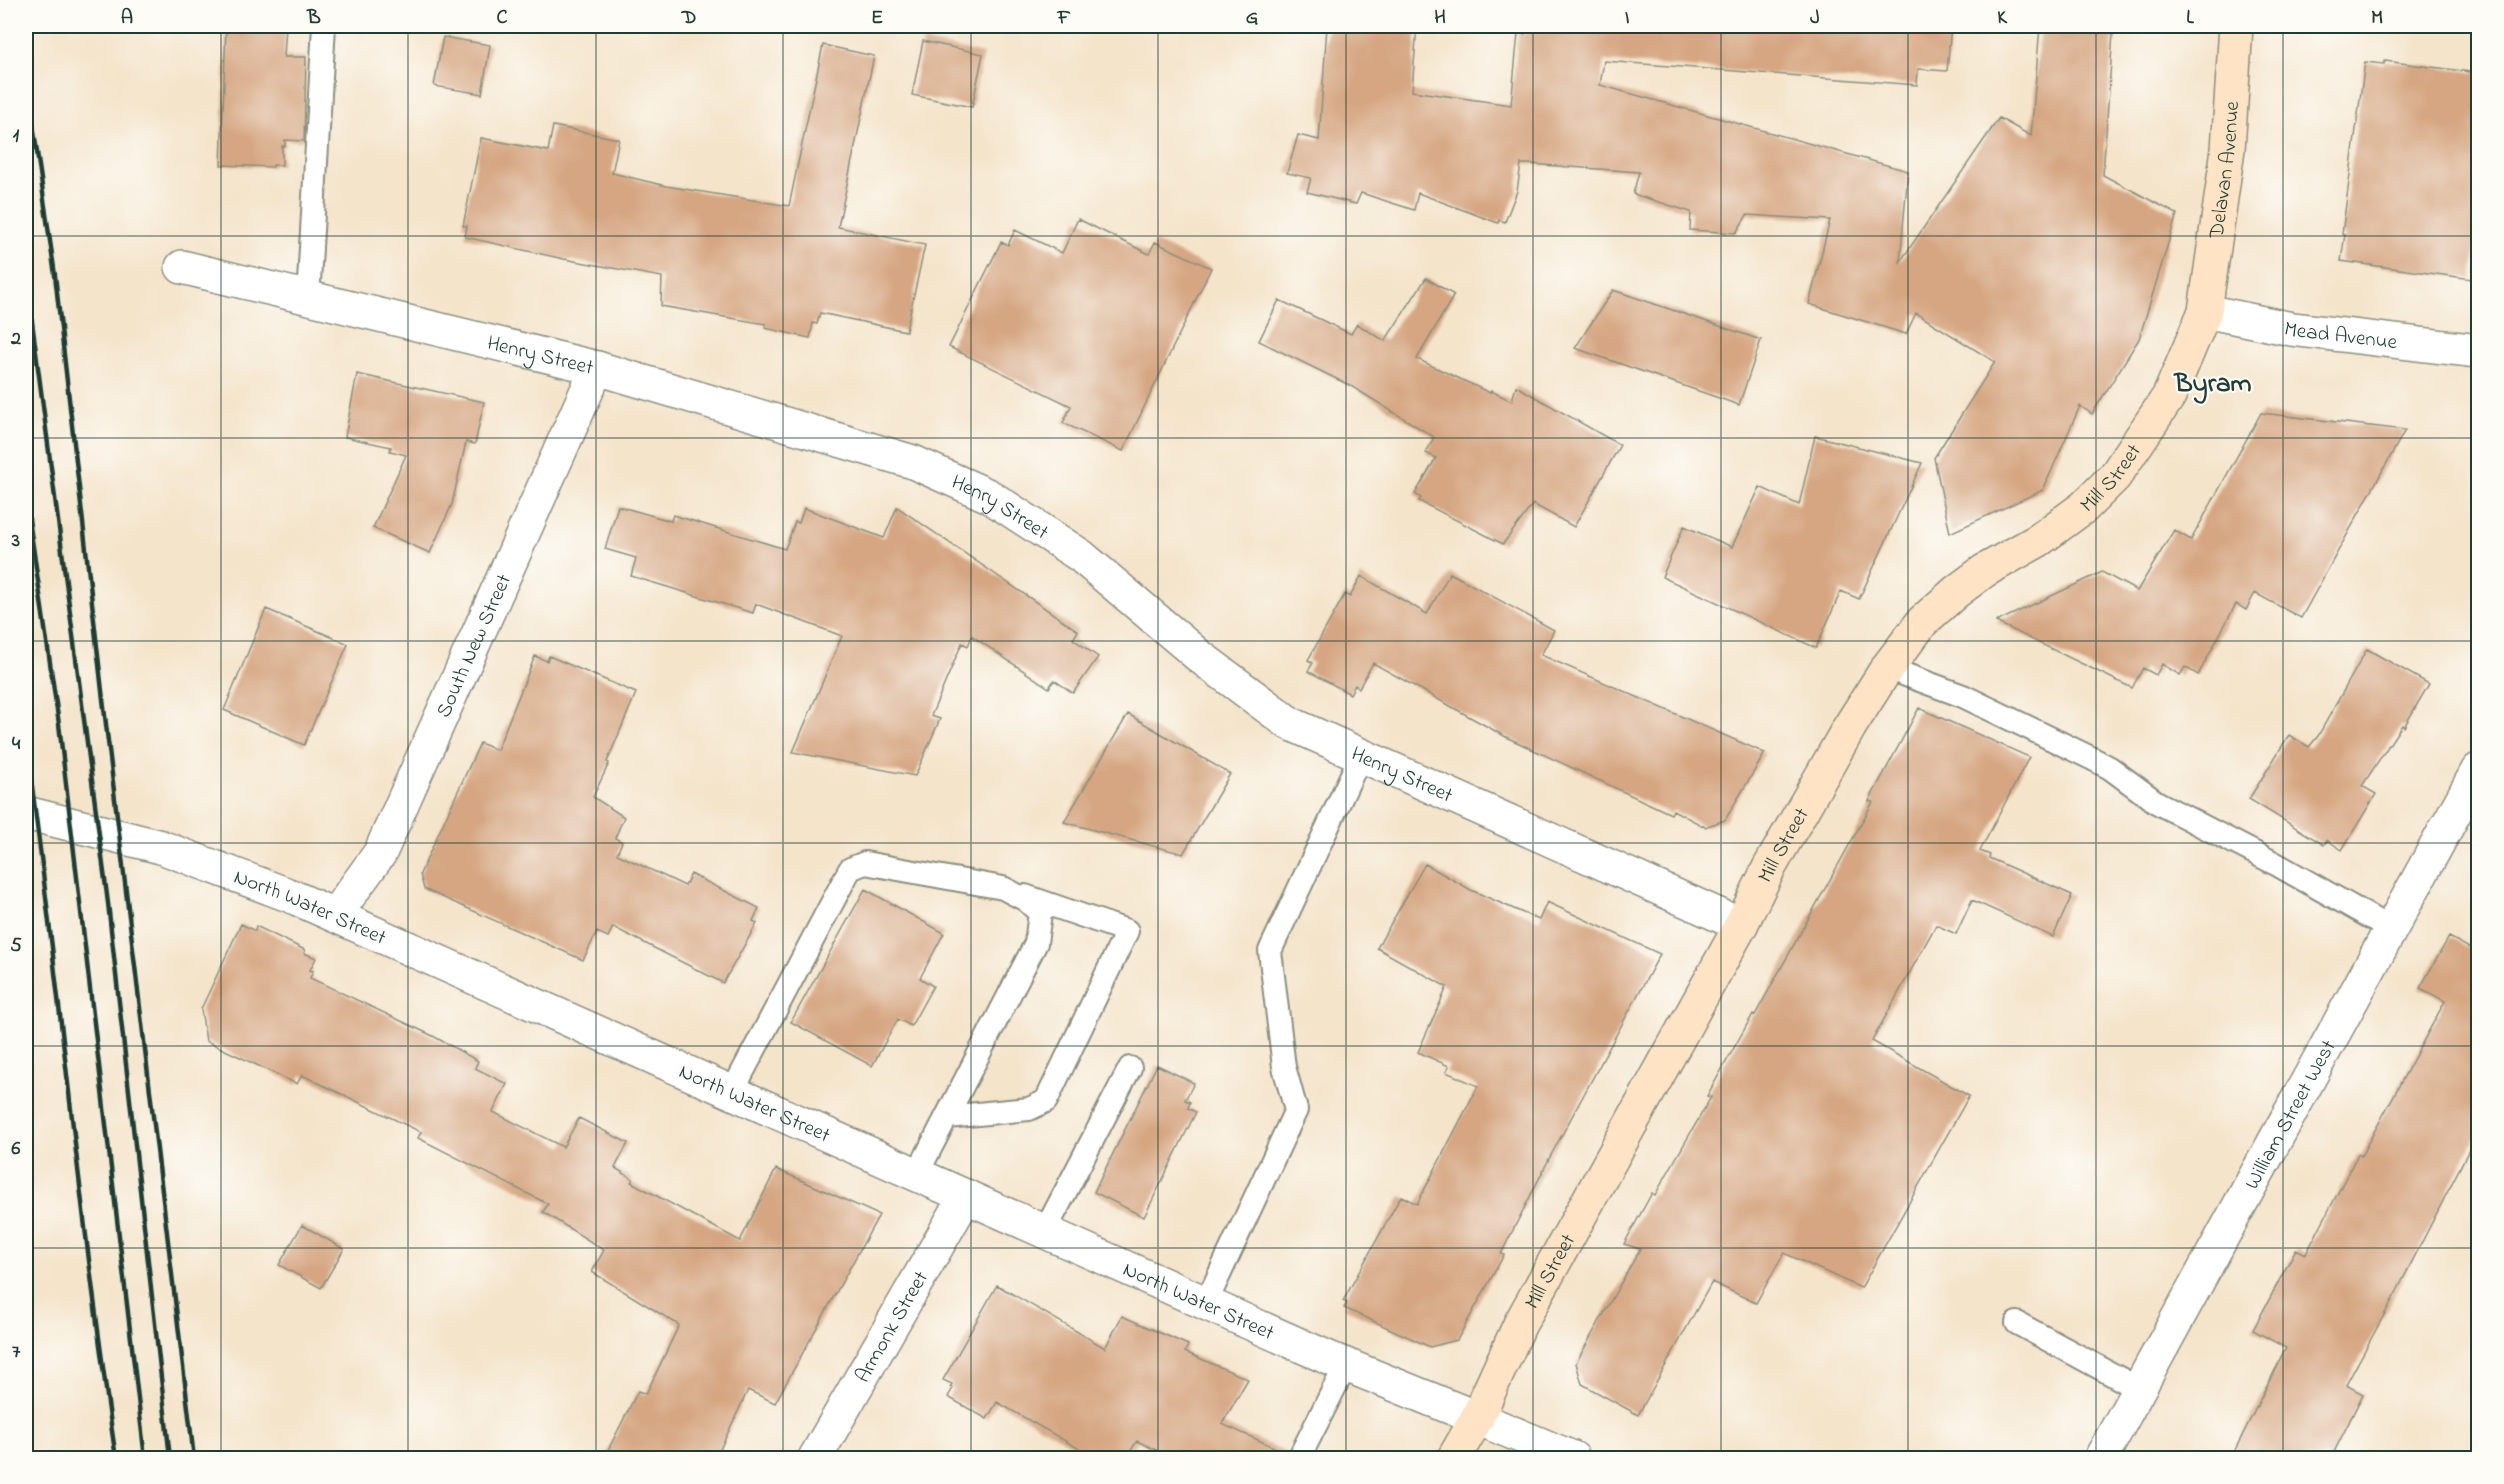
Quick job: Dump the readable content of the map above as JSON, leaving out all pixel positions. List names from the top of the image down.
{
  "streets": {
    "main road": ["Delavan Avenue", "Mill Street"],
    "street": [
      "Mead Avenue",
      "Henry Street",
      "South New Street",
      "North Water Street",
      "William Street West",
      "Armonk Street"
    ]
  },
  "crossings": [
    ["Delavan Avenue", "Mead Avenue"],
    ["Delavan Avenue", "Mill Street"],
    ["Mead Avenue", "Mill Street"],
    ["Henry Street", "Mill Street"],
    ["Henry Street", "South New Street"],
    ["Mill Street", "North Water Street"],
    ["South New Street", "North Water Street"],
    ["North Water Street", "Armonk Street"]
  ],
  "districts": ["Byram"],
  "grid": {
    "columns": [
      "A",
      "B",
      "C",
      "D",
      "E",
      "F",
      "G",
      "H",
      "I",
      "J",
      "K",
      "L",
      "M"
    ],
    "rows": [
      "1",
      "2",
      "3",
      "4",
      "5",
      "6",
      "7"
    ]
  }
}
